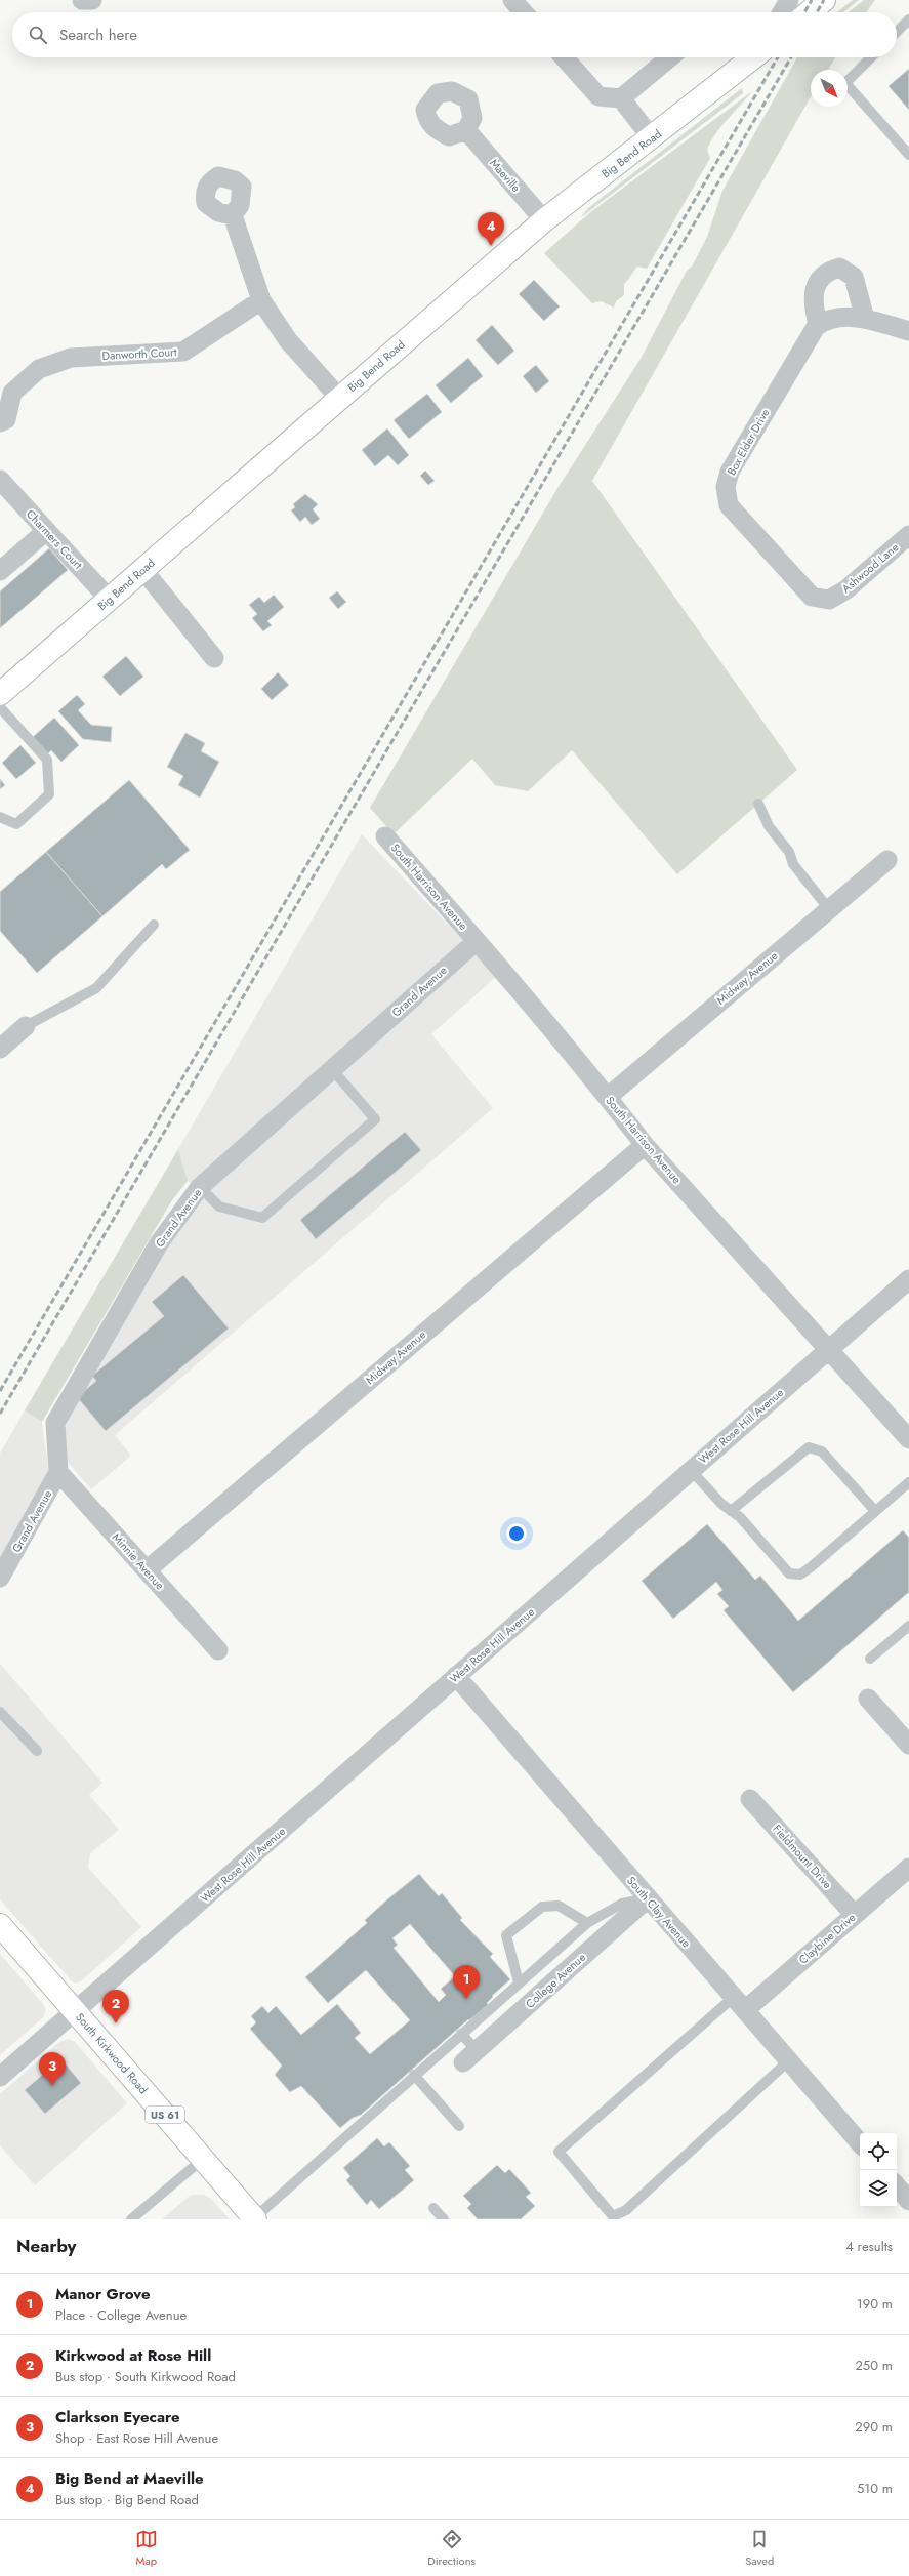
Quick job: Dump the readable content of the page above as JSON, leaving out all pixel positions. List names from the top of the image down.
{
  "streets": {
    "main road": ["Big Bend Road", "South Kirkwood Road", "US 61"],
    "street": [
      "Maeville",
      "Danworth Court",
      "Box Elder Drive",
      "Charmers Court",
      "Ashwood Lane",
      "South Harrison Avenue",
      "Midway Avenue",
      "Grand Avenue",
      "West Rose Hill Avenue",
      "Minnie Avenue",
      "Fieldmount Drive",
      "South Clay Avenue",
      "Claybine Drive",
      "College Avenue"
    ]
  },
  "crossings": [
    ["Big Bend Road", "Maeville"],
    ["Big Bend Road", "Charmers Court"],
    ["Box Elder Drive", "Ashwood Lane"],
    ["South Harrison Avenue", "Midway Avenue"],
    ["South Harrison Avenue", "Grand Avenue"],
    ["South Harrison Avenue", "West Rose Hill Avenue"],
    ["Midway Avenue", "Minnie Avenue"],
    ["Grand Avenue", "Minnie Avenue"],
    ["West Rose Hill Avenue", "South Clay Avenue"],
    ["West Rose Hill Avenue", "South Kirkwood Road"],
    ["Fieldmount Drive", "Claybine Drive"],
    ["South Clay Avenue", "Claybine Drive"],
    ["South Clay Avenue", "College Avenue"]
  ],
  "north": "bottom right",
  "page": {
    "search": "Search here",
    "pins": [
      "4",
      "1",
      "2",
      "3"
    ],
    "heading": ["Nearby", "4 results"],
    "list": [
      {
        "mark": "1",
        "name": "Manor Grove",
        "note": "Place · College Avenue",
        "value": "190 m"
      },
      {
        "mark": "2",
        "name": "Kirkwood at Rose Hill",
        "note": "Bus stop · South Kirkwood Road",
        "value": "250 m"
      },
      {
        "mark": "3",
        "name": "Clarkson Eyecare",
        "note": "Shop · East Rose Hill Avenue",
        "value": "290 m"
      },
      {
        "mark": "4",
        "name": "Big Bend at Maeville",
        "note": "Bus stop · Big Bend Road",
        "value": "510 m"
      }
    ],
    "nav": ["Map", "Directions", "Saved"]
  }
}
